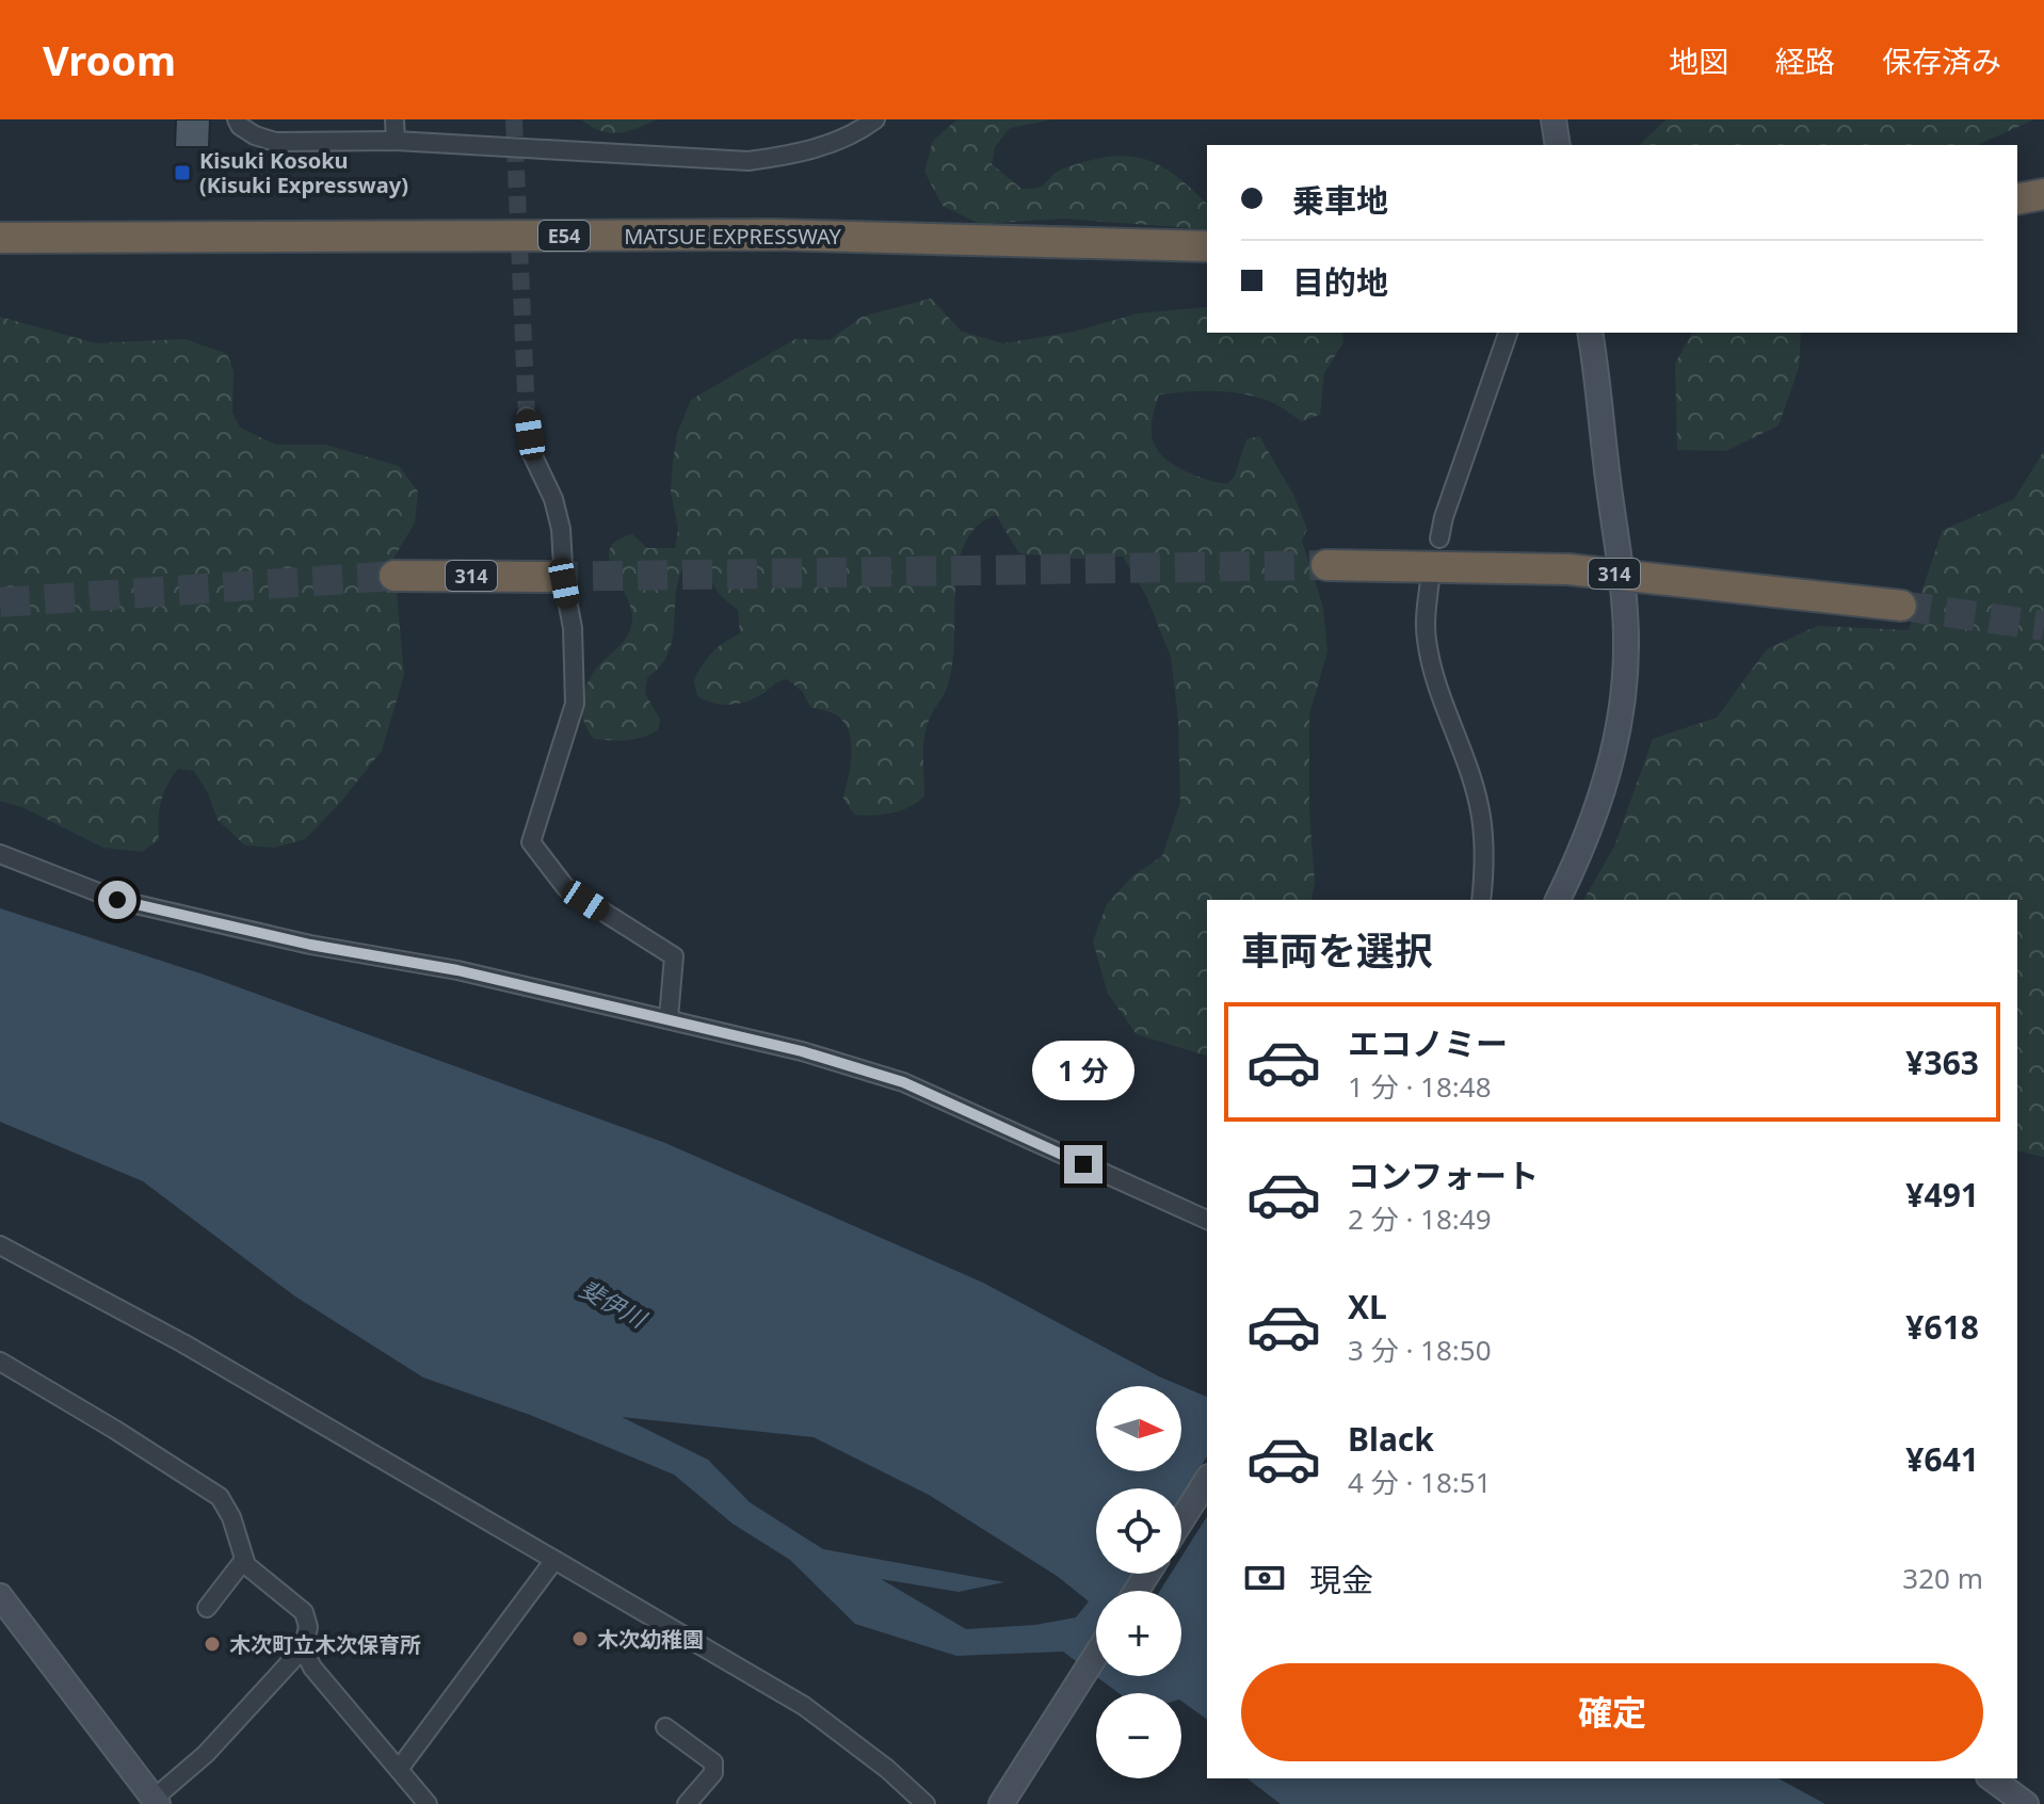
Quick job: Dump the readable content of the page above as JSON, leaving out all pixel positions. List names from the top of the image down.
{
  "streets": {
    "highway": ["E54", "MATSUE EXPRESSWAY", "314"]
  },
  "water": ["斐伊川"],
  "places": {
    "transit": ["Kisuki Kosoku (Kisuki Expressway)"],
    "other": ["木次幼稚園", "木次町立木次保育所"]
  },
  "north": "right",
  "page": {
    "header": "Vroom",
    "nav": ["地図", "経路", "保存済み"],
    "banner": ["乗車地", "目的地"],
    "heading": "車両を選択",
    "list": [
      {
        "name": "エコノミー",
        "note": "1 分 · 18:48",
        "value": "¥363"
      },
      {
        "name": "コンフォート",
        "note": "2 分 · 18:49",
        "value": "¥491"
      },
      {
        "name": "XL",
        "note": "3 分 · 18:50",
        "value": "¥618"
      },
      {
        "name": "Black",
        "note": "4 分 · 18:51",
        "value": "¥641"
      }
    ],
    "bubble": "1 分",
    "map_buttons": ["+", "−"],
    "pay": ["現金", "320 m"],
    "buttons": "確定"
  }
}
